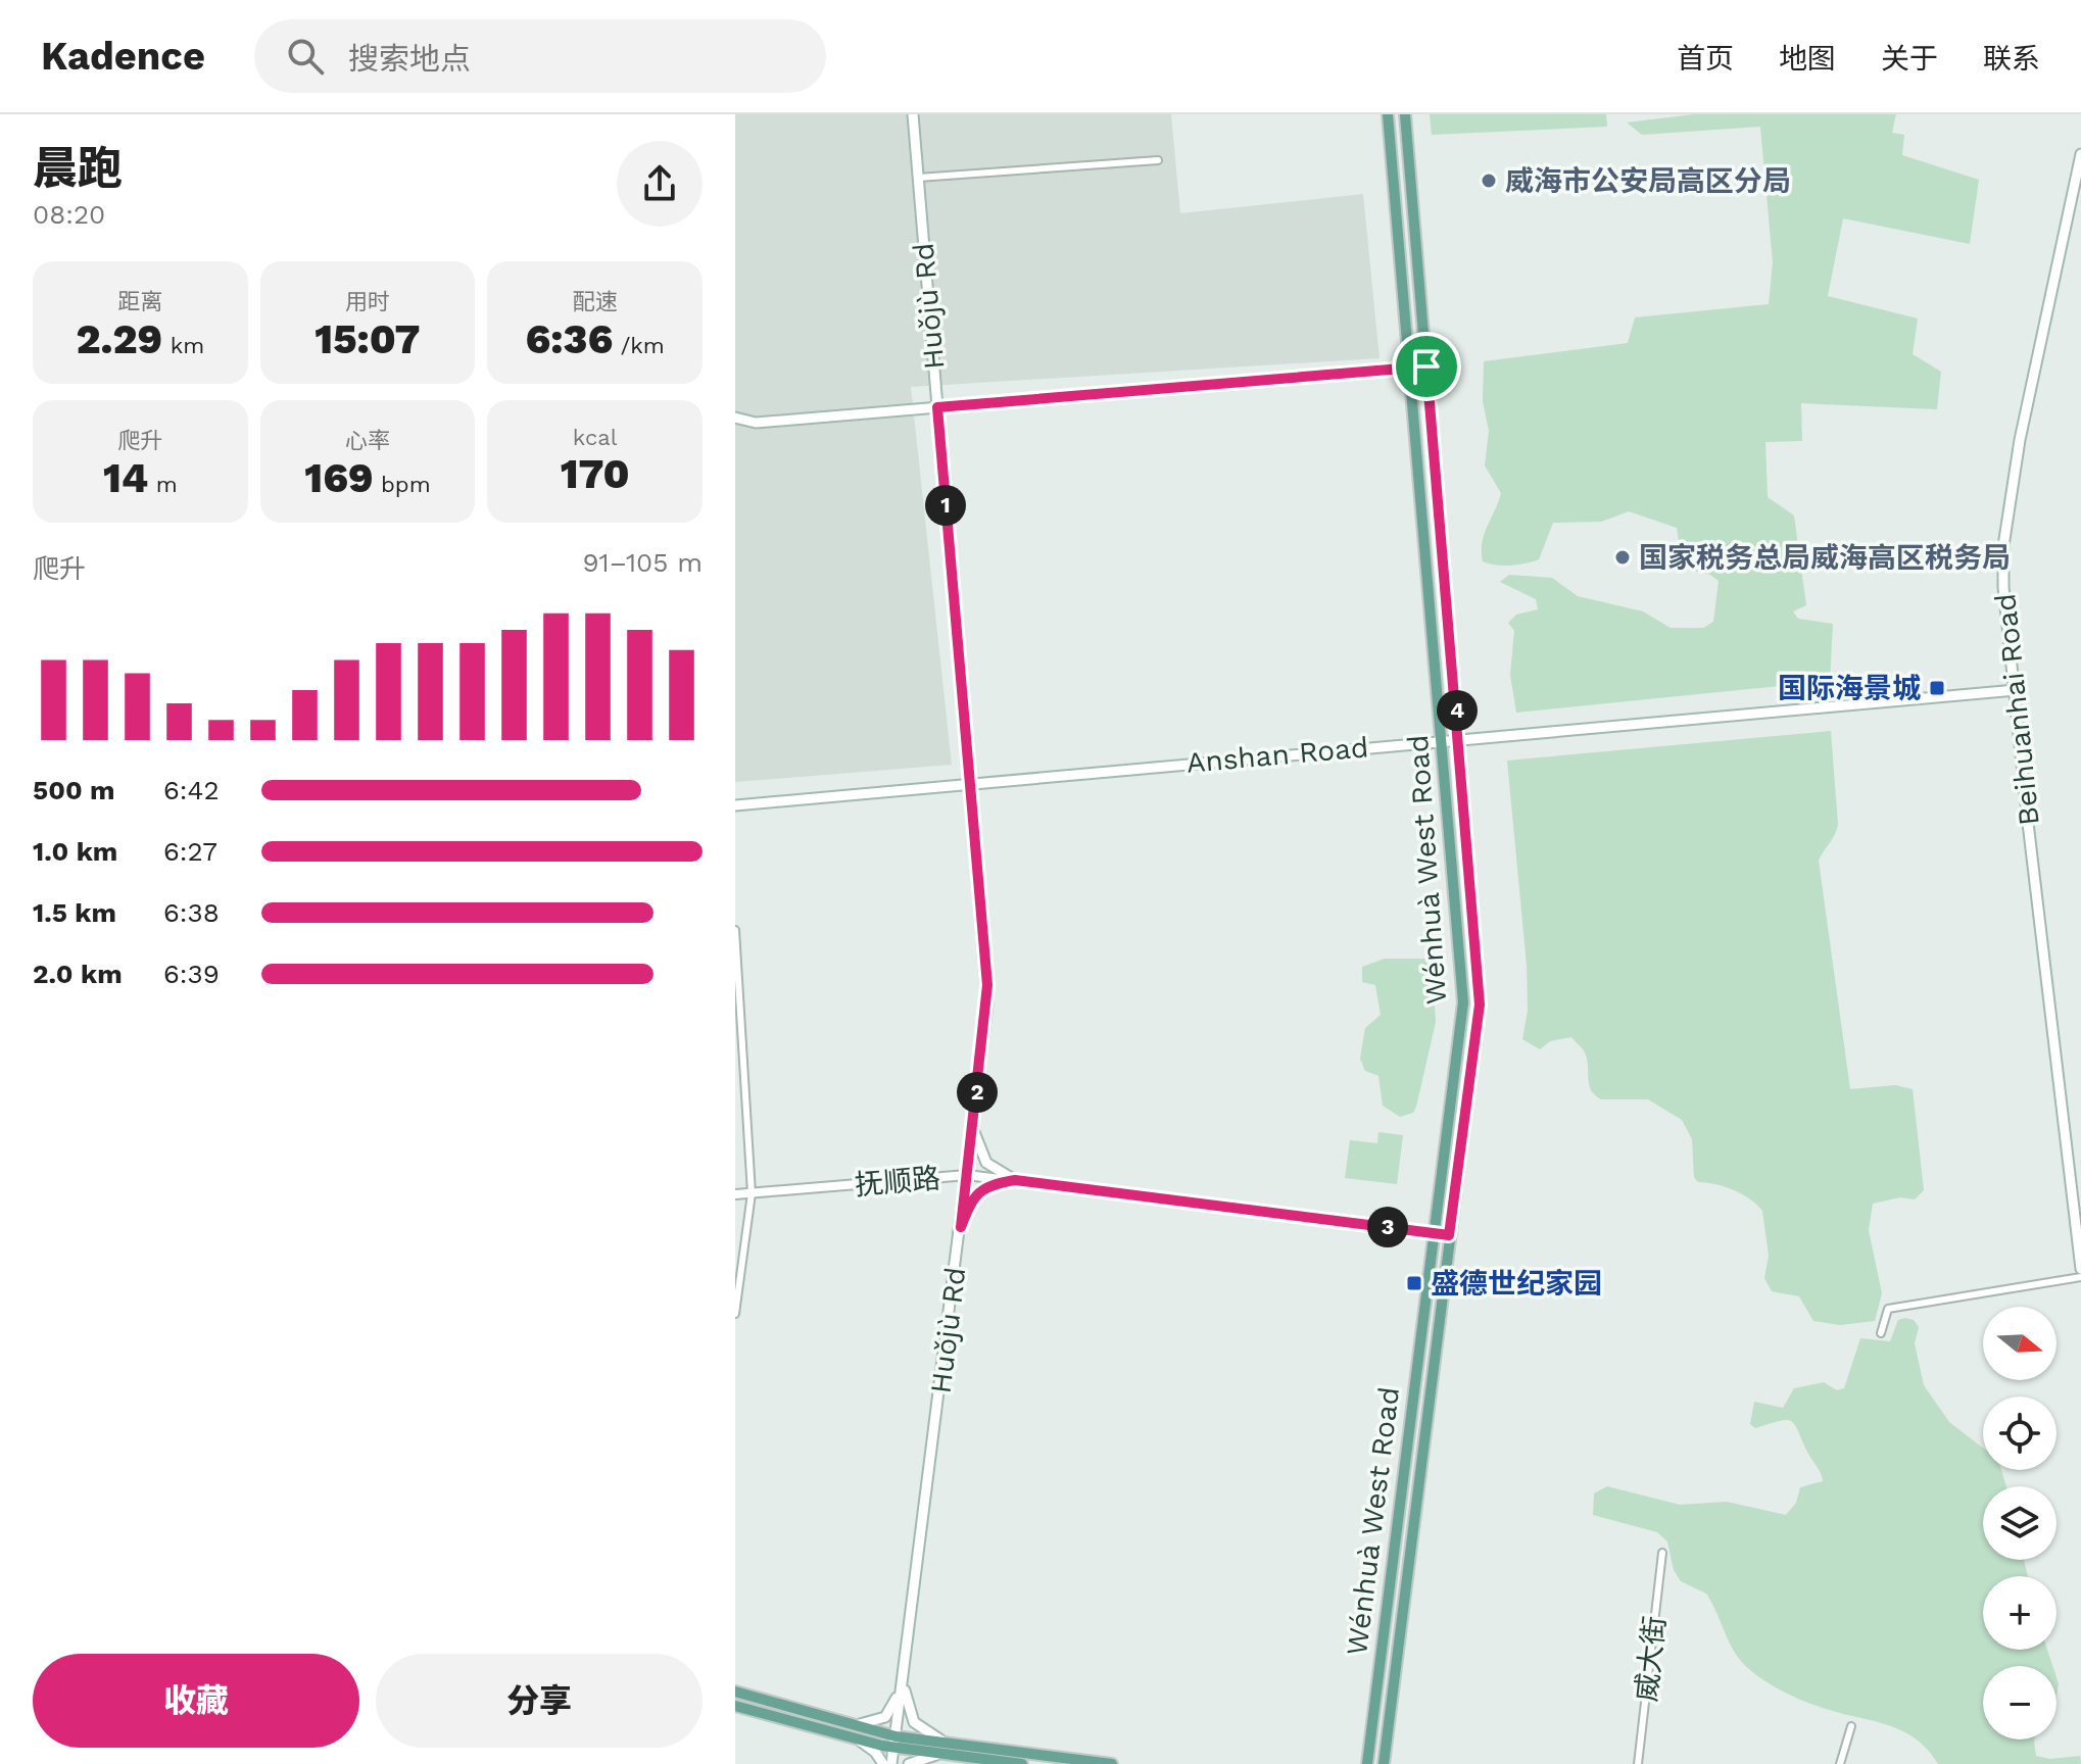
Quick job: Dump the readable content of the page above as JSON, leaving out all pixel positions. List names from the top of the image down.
{
  "streets": {
    "main road": [
      "Huǒjù Rd",
      "Beihuanhai Road",
      "Anshan Road",
      "Wénhuà West Road"
    ],
    "street": ["抚顺路", "威大街"]
  },
  "crossings": [
    ["Huǒjù Rd", "Anshan Road"],
    ["Huǒjù Rd", "抚顺路"],
    ["Beihuanhai Road", "Anshan Road"],
    ["Anshan Road", "Wénhuà West Road"],
    ["Wénhuà West Road", "抚顺路"]
  ],
  "places": {
    "other": ["威海市公安局高区分局", "国家税务总局威海高区税务局"],
    "transit": ["国际海景城", "盛德世纪家园"]
  },
  "north": "right",
  "page": {
    "header": "Kadence",
    "search": "搜索地点",
    "nav": [
      "首页",
      "地图",
      "关于",
      "联系"
    ],
    "heading": ["晨跑", "08:20"],
    "stats": [
      ["距离", "2.29 km"],
      ["用时", "15:07"],
      ["配速", "6:36 /km"],
      ["爬升", "14 m"],
      ["心率", "169 bpm"],
      ["kcal", "170"]
    ],
    "pins": [
      "1",
      "4",
      "2",
      "3"
    ],
    "chart": ["爬升", "91–105 m"],
    "list": [
      {
        "name": "500 m",
        "note": "6:42"
      },
      {
        "name": "1.0 km",
        "note": "6:27"
      },
      {
        "name": "1.5 km",
        "note": "6:38"
      },
      {
        "name": "2.0 km",
        "note": "6:39"
      }
    ],
    "map_buttons": ["+", "−"],
    "buttons": ["收藏", "分享"]
  }
}
